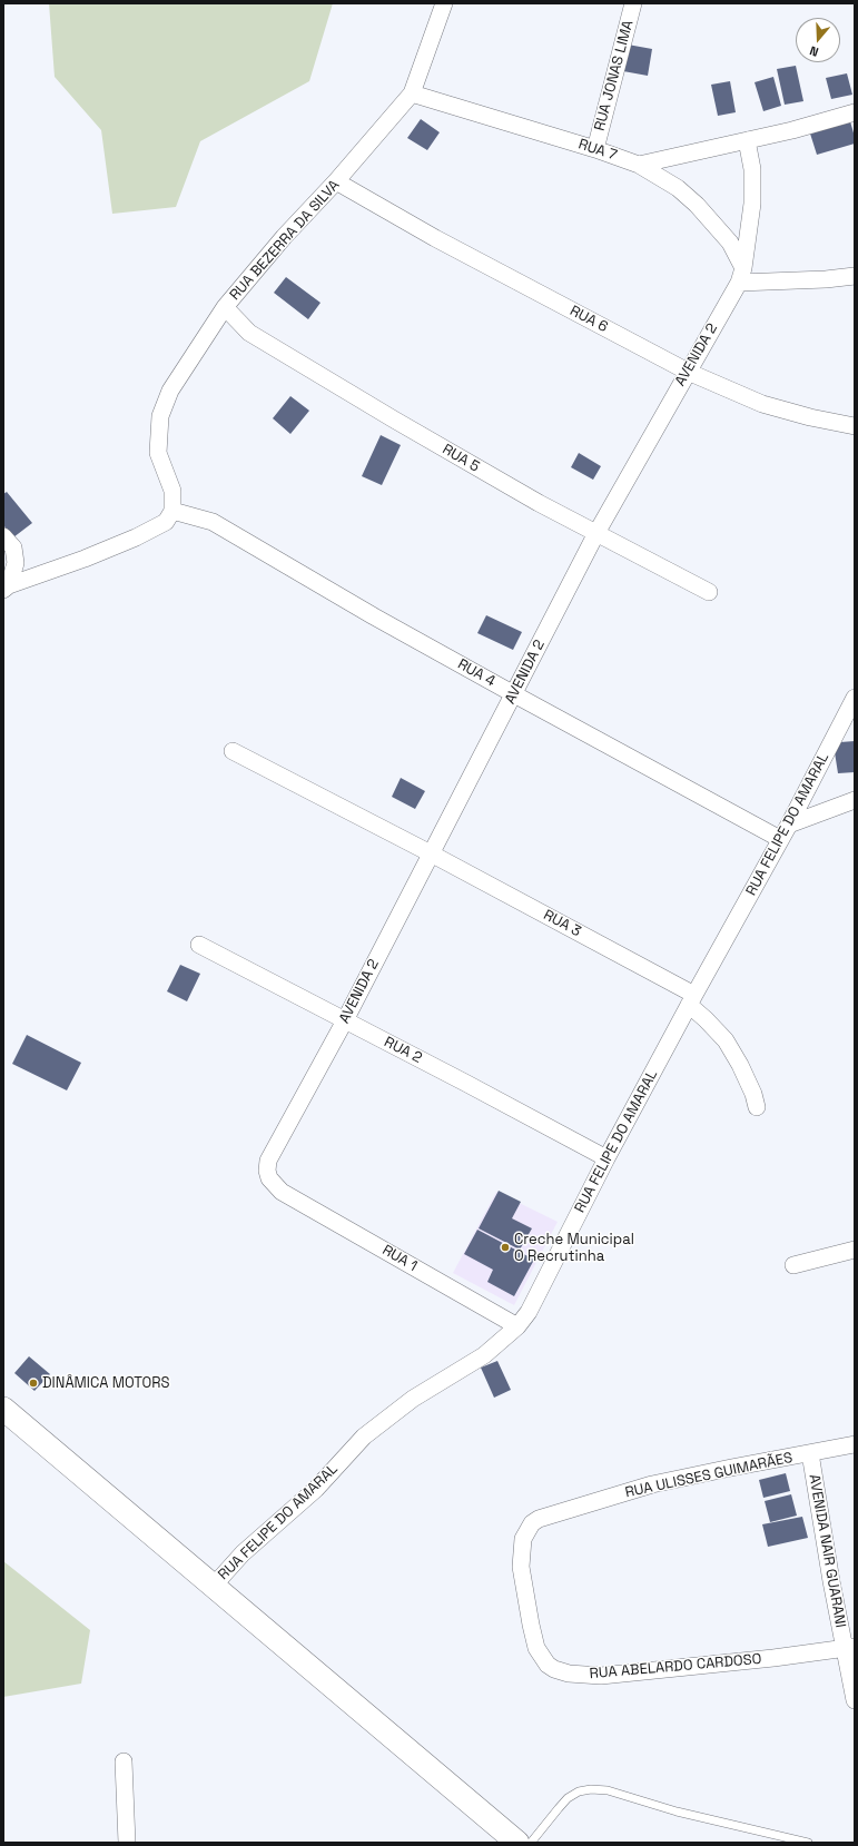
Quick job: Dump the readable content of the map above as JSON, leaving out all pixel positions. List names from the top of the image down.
{
  "streets": {
    "street": [
      "RUA JONAS LIMA",
      "RUA 7",
      "RUA BEZERRA DA SILVA",
      "RUA 6",
      "AVENIDA 2",
      "RUA 5",
      "RUA 4",
      "RUA FELIPE DO AMARAL",
      "RUA 3",
      "RUA 2",
      "RUA 1",
      "RUA ULISSES GUIMARÃES",
      "AVENIDA NAIR GUARANI",
      "RUA ABELARDO CARDOSO"
    ]
  },
  "crossings": [
    ["RUA JONAS LIMA", "RUA 7"],
    ["RUA 7", "RUA BEZERRA DA SILVA"],
    ["RUA 7", "AVENIDA 2"],
    ["RUA BEZERRA DA SILVA", "RUA 6"],
    ["RUA BEZERRA DA SILVA", "RUA 5"],
    ["RUA BEZERRA DA SILVA", "RUA 4"],
    ["RUA 6", "AVENIDA 2"],
    ["AVENIDA 2", "RUA 5"],
    ["AVENIDA 2", "RUA 4"],
    ["AVENIDA 2", "RUA 3"],
    ["AVENIDA 2", "RUA 2"],
    ["AVENIDA 2", "RUA 1"],
    ["RUA 4", "RUA FELIPE DO AMARAL"],
    ["RUA FELIPE DO AMARAL", "RUA 3"],
    ["RUA FELIPE DO AMARAL", "RUA 2"],
    ["RUA FELIPE DO AMARAL", "RUA 1"],
    ["RUA ULISSES GUIMARÃES", "AVENIDA NAIR GUARANI"],
    ["RUA ULISSES GUIMARÃES", "RUA ABELARDO CARDOSO"],
    ["AVENIDA NAIR GUARANI", "RUA ABELARDO CARDOSO"]
  ],
  "places": ["Creche Municipal O Recrutinha", "DINÂMICA MOTORS"],
  "north": "bottom"
}
